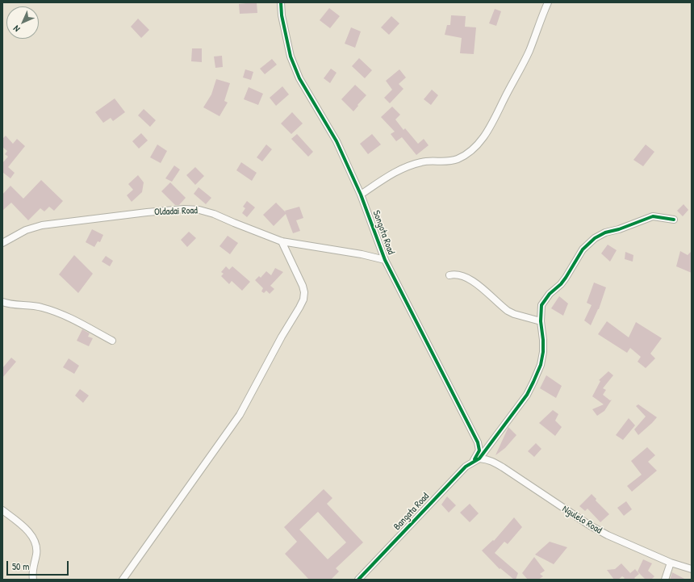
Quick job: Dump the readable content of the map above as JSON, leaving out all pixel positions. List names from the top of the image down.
{
  "streets": {
    "street": [
      "Oldadai Road",
      "Songota Road",
      "Bangata Road",
      "Ngulelo Road"
    ]
  },
  "crossings": [
    ["Oldadai Road", "Songota Road"],
    ["Songota Road", "Bangata Road"],
    ["Bangata Road", "Ngulelo Road"]
  ],
  "scale_bar": "50 m",
  "north": "bottom left"
}
